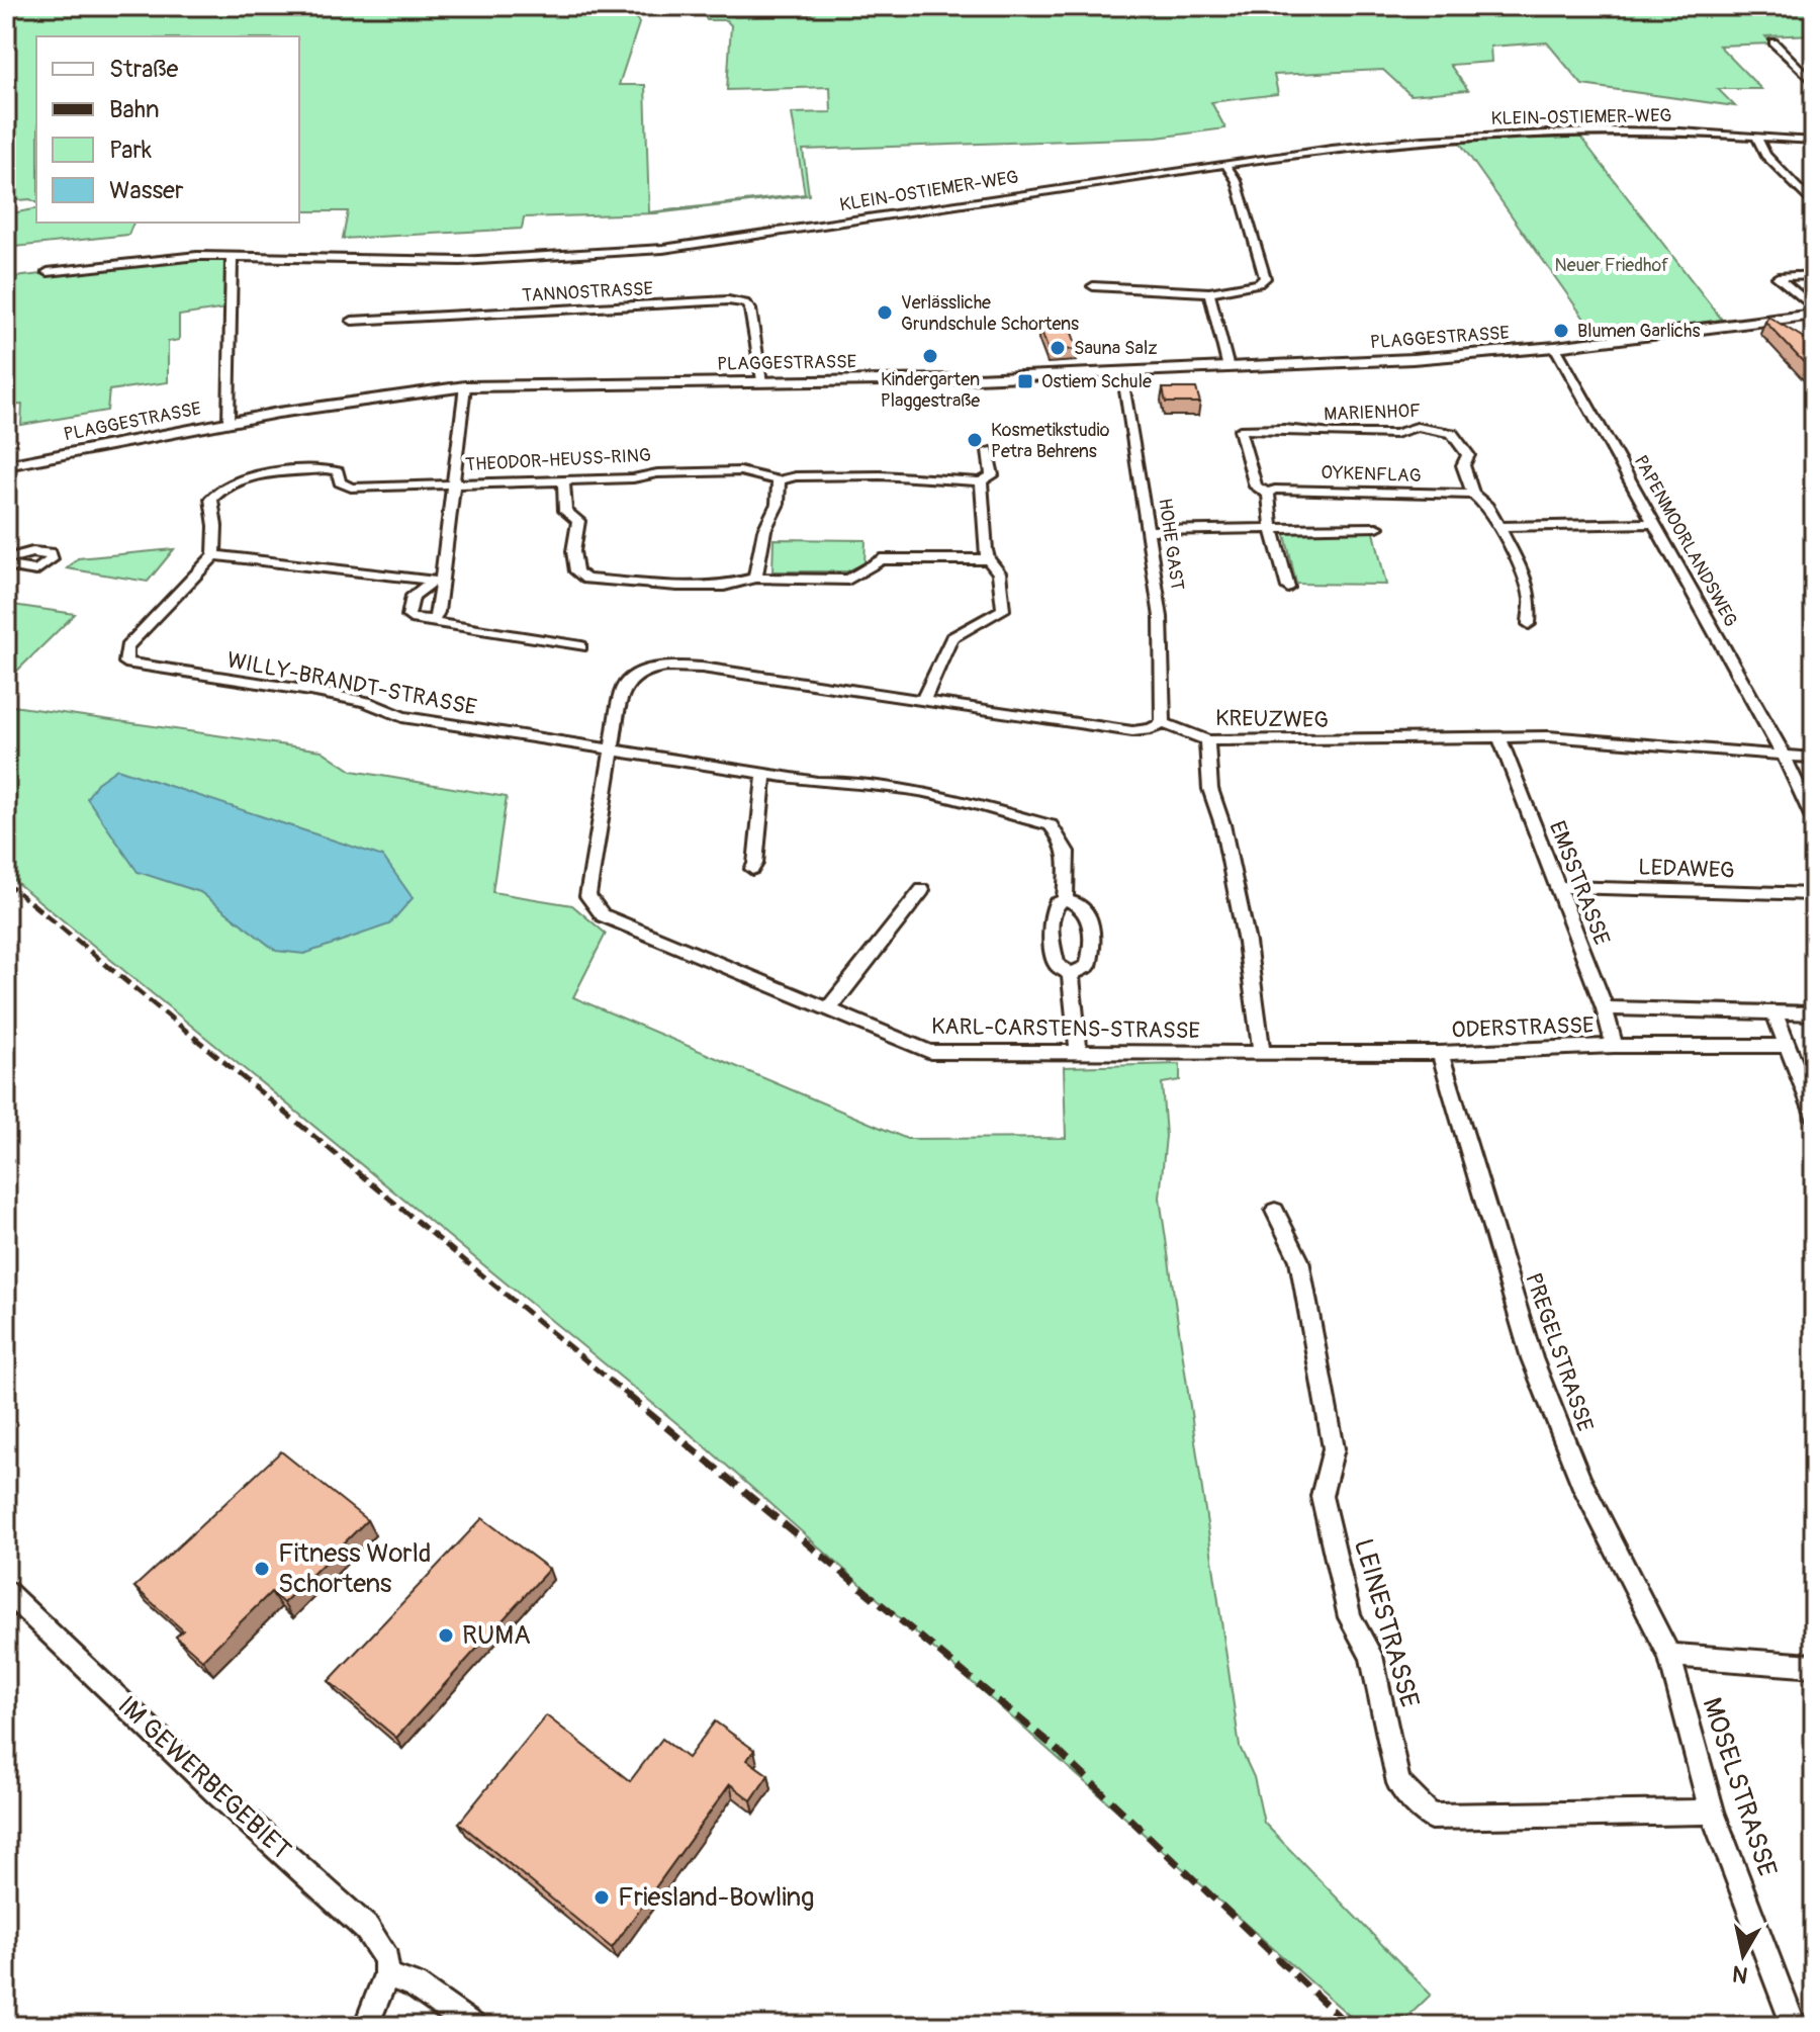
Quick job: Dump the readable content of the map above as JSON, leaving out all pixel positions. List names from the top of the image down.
{
  "streets": {
    "street": [
      "KLEIN-OSTIEMER-WEG",
      "TANNOSTRASSE",
      "PLAGGESTRASSE",
      "MARIENHOF",
      "THEODOR-HEUSS-RING",
      "OYKENFLAG",
      "PAPENMOORLANDSWEG",
      "HOHE GAST",
      "WILLY-BRANDT-STRASSE",
      "KREUZWEG",
      "LEDAWEG",
      "EMSSTRASSE",
      "ODERSTRASSE",
      "KARL-CARSTENS-STRASSE",
      "PREGELSTRASSE",
      "LEINESTRASSE",
      "IM GEWERBEGEBIET",
      "MOSELSTRASSE"
    ]
  },
  "crossings": [
    ["TANNOSTRASSE", "PLAGGESTRASSE"],
    ["PLAGGESTRASSE", "PAPENMOORLANDSWEG"],
    ["PLAGGESTRASSE", "HOHE GAST"],
    ["MARIENHOF", "OYKENFLAG"],
    ["THEODOR-HEUSS-RING", "WILLY-BRANDT-STRASSE"],
    ["PAPENMOORLANDSWEG", "KREUZWEG"],
    ["HOHE GAST", "KREUZWEG"],
    ["WILLY-BRANDT-STRASSE", "KARL-CARSTENS-STRASSE"],
    ["KREUZWEG", "EMSSTRASSE"],
    ["LEDAWEG", "EMSSTRASSE"],
    ["EMSSTRASSE", "ODERSTRASSE"],
    ["ODERSTRASSE", "KARL-CARSTENS-STRASSE"],
    ["ODERSTRASSE", "PREGELSTRASSE"],
    ["PREGELSTRASSE", "MOSELSTRASSE"],
    ["LEINESTRASSE", "MOSELSTRASSE"]
  ],
  "parks": ["Neuer Friedhof"],
  "places": {
    "other": [
      "Verlässliche Grundschule Schortens",
      "Blumen Garlichs",
      "Sauna Salz",
      "Kindergarten Plaggestraße",
      "Kosmetikstudio Petra Behrens",
      "Fitness World Schortens",
      "RUMA",
      "Friesland-Bowling"
    ],
    "transit": ["Ostiem Schule"]
  },
  "legend": [
    "Straße",
    "Bahn",
    "Park",
    "Wasser"
  ],
  "north": "bottom"
}
